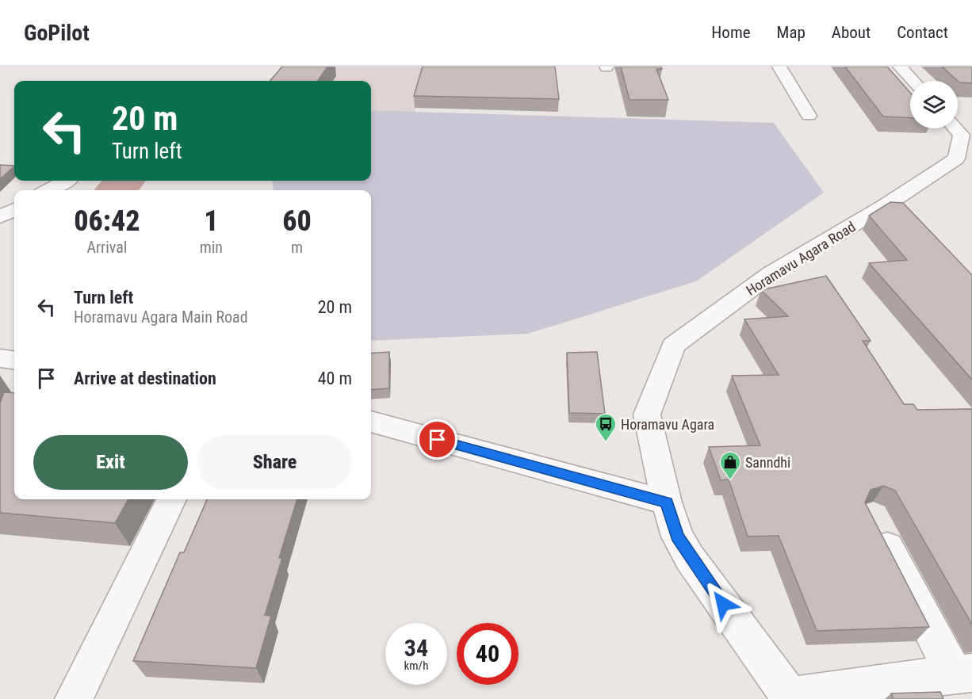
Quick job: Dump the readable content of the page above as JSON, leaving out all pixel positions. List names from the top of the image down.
{
  "streets": {
    "street": ["Horamavu Agara Road"]
  },
  "places": {
    "bus stop": ["Horamavu Agara"],
    "shop": ["Sanndhi"]
  },
  "page": {
    "header": "GoPilot",
    "nav": [
      "Home",
      "Map",
      "About",
      "Contact"
    ],
    "turn": ["20 m", "Turn left"],
    "eta": [
      "06:42",
      "Arrival",
      "1",
      "min",
      "60",
      "m"
    ],
    "list": [
      {
        "name": "Turn left",
        "note": "Horamavu Agara Main Road",
        "value": "20 m"
      },
      {
        "name": "Arrive at destination",
        "value": "40 m"
      }
    ],
    "buttons": ["Exit", "Share"],
    "speed": "34 km/h",
    "limit": "40"
  }
}
